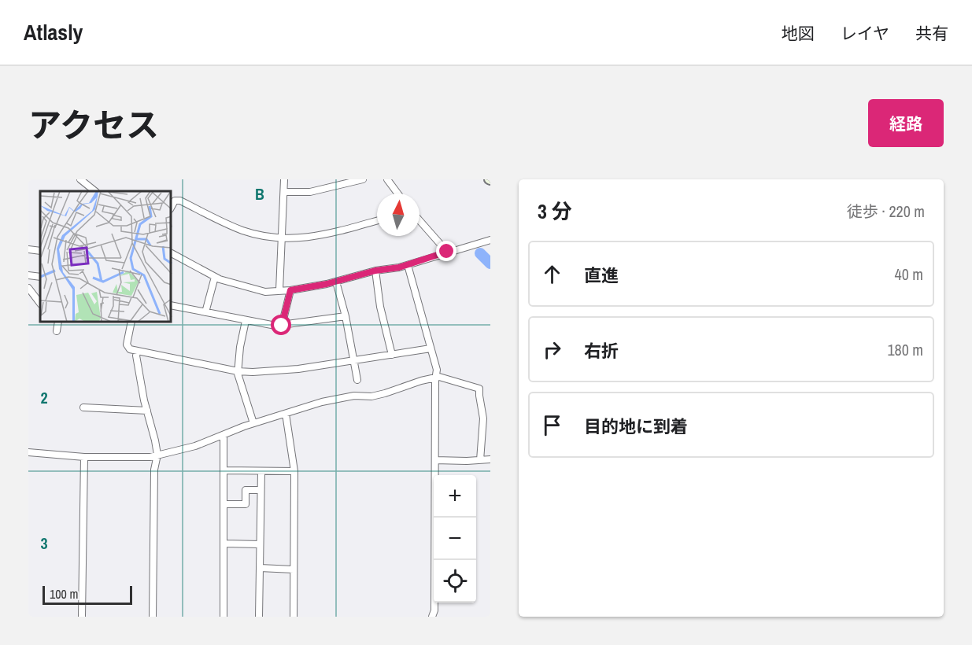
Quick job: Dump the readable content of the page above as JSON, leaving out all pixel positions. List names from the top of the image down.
{
  "scale_bar": "100 m",
  "north": "top",
  "page": {
    "header": "Atlasly",
    "nav": ["地図", "レイヤ", "共有"],
    "title": "アクセス",
    "buttons": "経路",
    "heading": ["3 分", "徒歩 · 220 m"],
    "list": [
      ["直進", "40 m"],
      ["右折", "180 m"],
      "目的地に到着"
    ],
    "map_buttons": ["+", "−"],
    "scale": "100 m"
  },
  "grid": {
    "columns": ["B"],
    "rows": ["2", "3"]
  }
}
